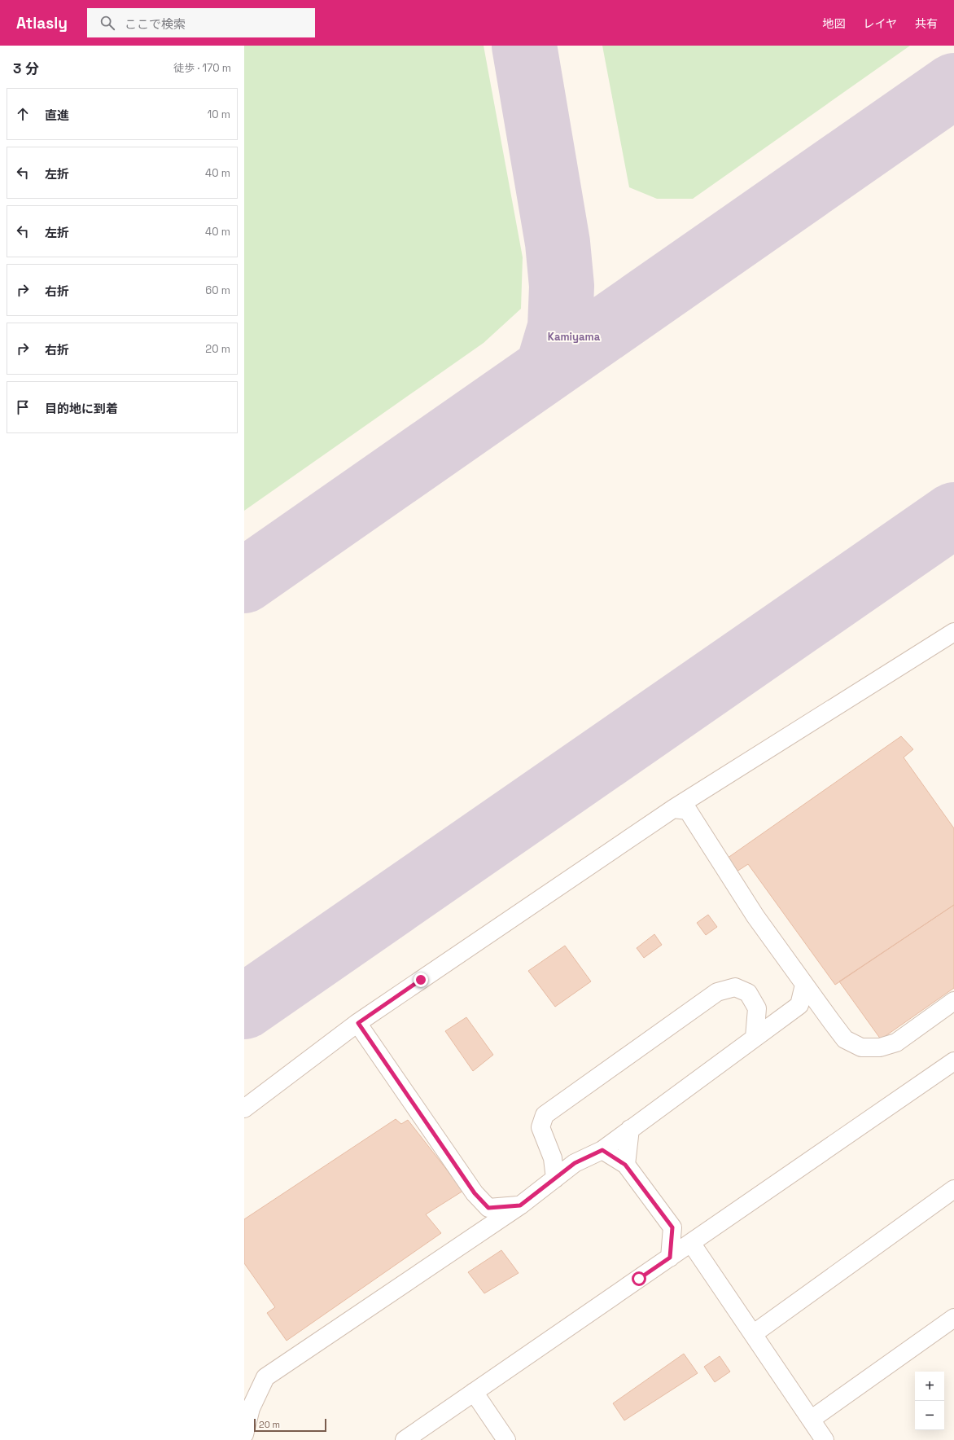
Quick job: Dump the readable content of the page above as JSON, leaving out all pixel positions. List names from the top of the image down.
{
  "districts": ["Kamiyama"],
  "scale_bar": "20 m",
  "page": {
    "header": "Atlasly",
    "search": "ここで検索",
    "nav": ["地図", "レイヤ", "共有"],
    "heading": ["3 分", "徒歩 · 170 m"],
    "list": [
      ["直進", "10 m"],
      ["左折", "40 m"],
      ["左折", "40 m"],
      ["右折", "60 m"],
      ["右折", "20 m"],
      "目的地に到着"
    ],
    "map_buttons": ["+", "−"],
    "scale": "20 m"
  }
}
